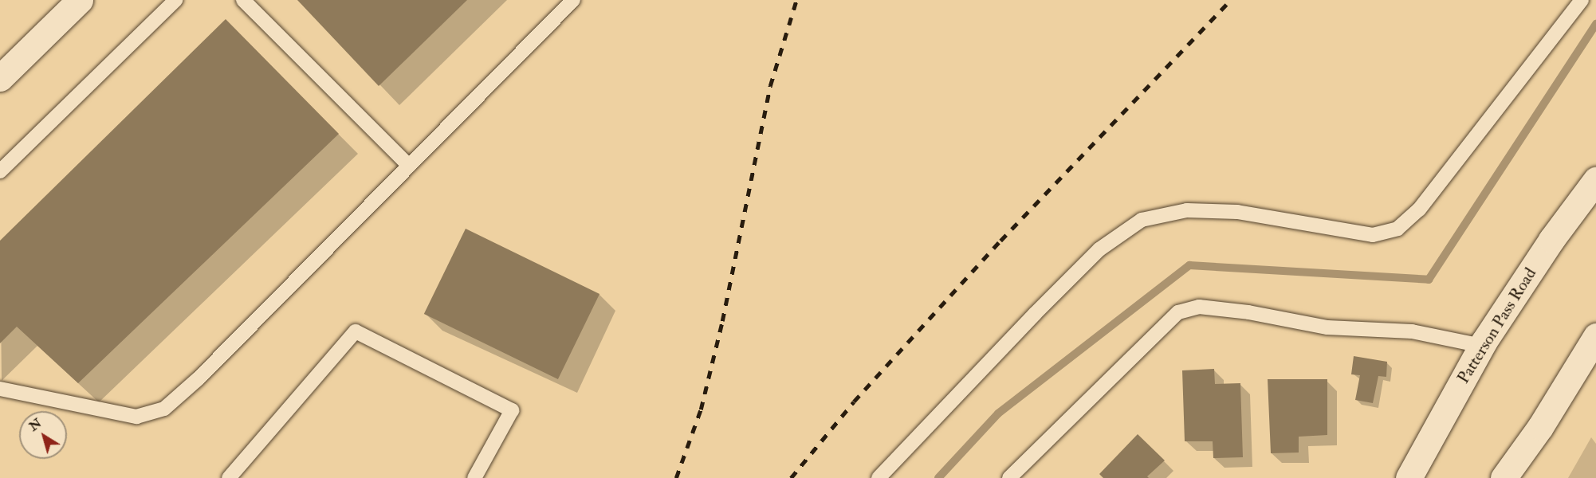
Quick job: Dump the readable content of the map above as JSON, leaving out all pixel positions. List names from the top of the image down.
{
  "streets": {
    "main road": ["Patterson Pass Road"]
  },
  "north": "top left"
}
